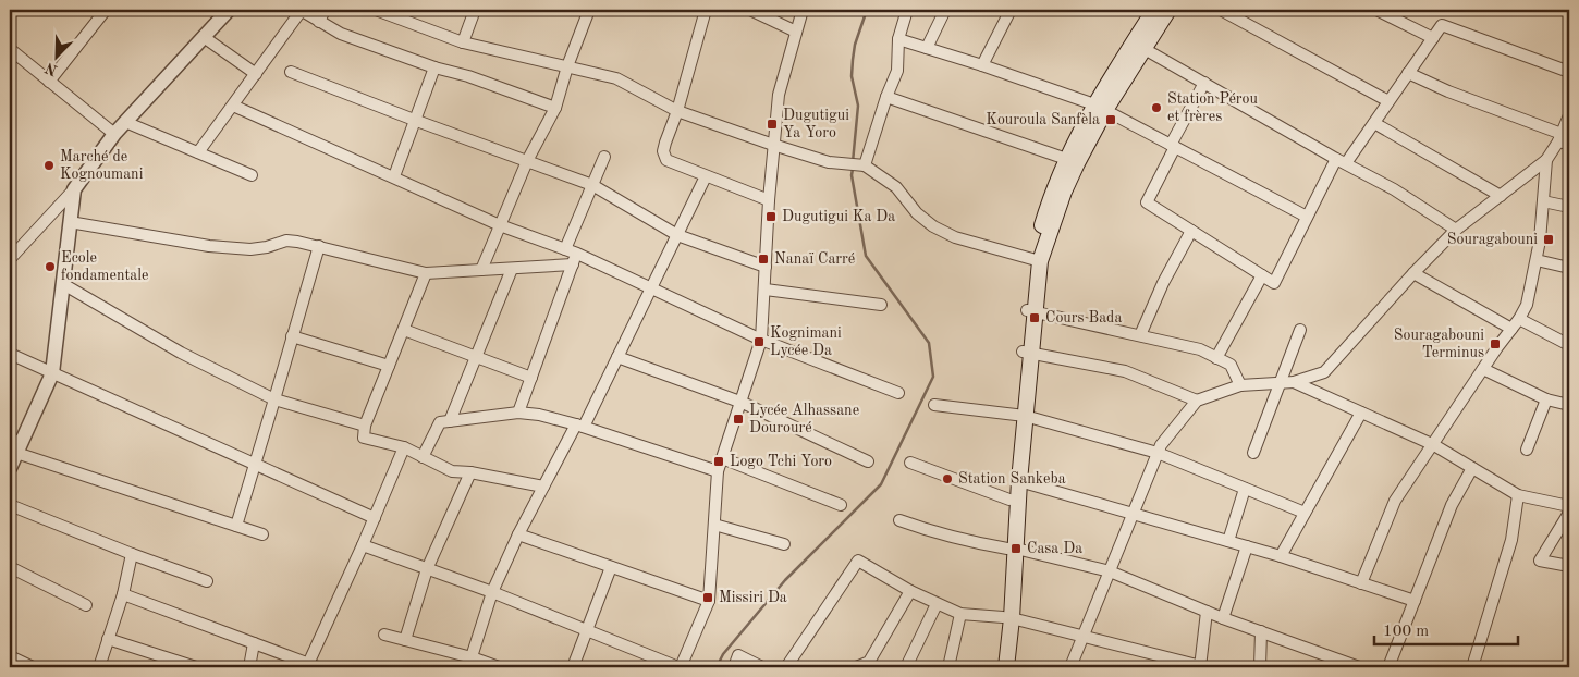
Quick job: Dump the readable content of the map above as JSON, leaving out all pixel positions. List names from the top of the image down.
{
  "places": {
    "other": [
      "Station Pérou et frères",
      "Marché de Kognoumani",
      "Ecole fondamentale",
      "Station Sankeba"
    ],
    "transit": [
      "Kouroula Sanfèla",
      "Dugutigui Ya Yoro",
      "Dugutigui Ka Da",
      "Souragabouni",
      "Nanaï Carré",
      "Cours Bada",
      "Kognimani Lycée Da",
      "Souragabouni Terminus",
      "Lycée Alhassane Dourouré",
      "Logo Tchi Yoro",
      "Casa Da",
      "Missiri Da"
    ]
  },
  "scale_bar": "100 m",
  "north": "bottom left"
}
